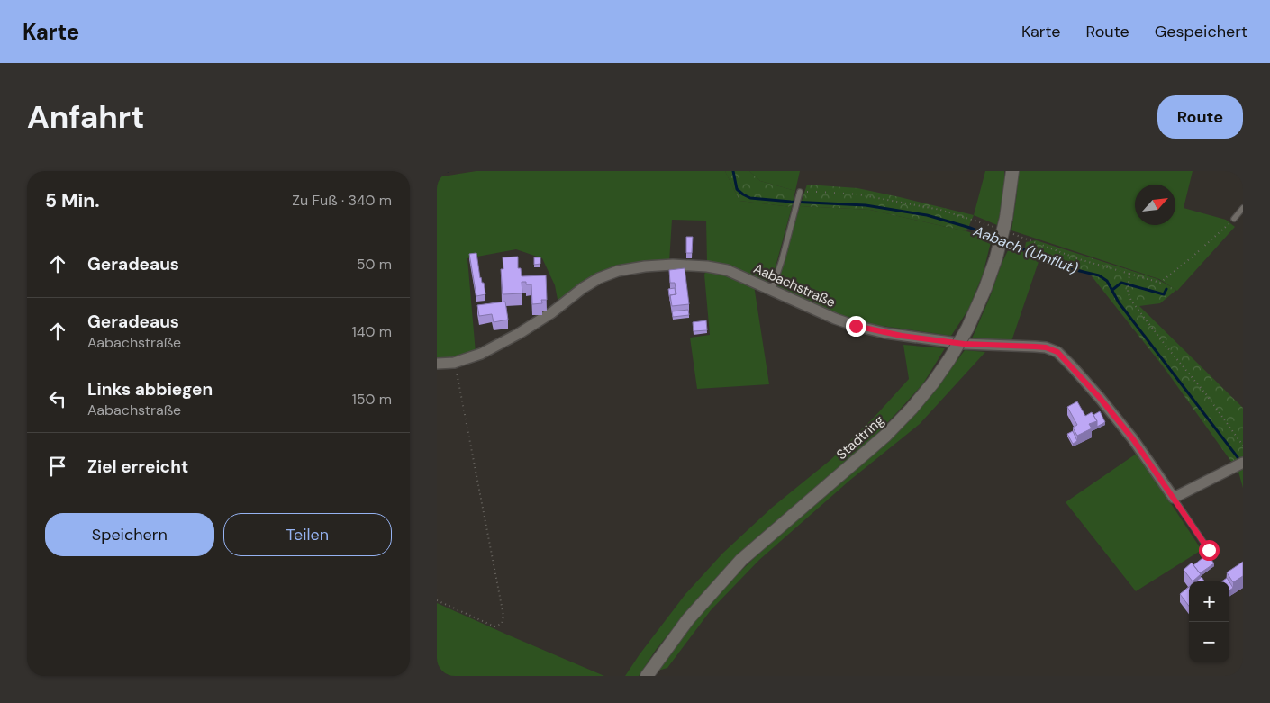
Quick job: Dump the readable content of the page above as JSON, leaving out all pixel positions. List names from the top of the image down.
{
  "streets": {
    "street": ["Aabachstraße", "Stadtring"]
  },
  "water": ["Aabach (Umflut)"],
  "north": "top right",
  "page": {
    "header": "Karte",
    "nav": ["Karte", "Route", "Gespeichert"],
    "buttons": [
      "Route",
      ["Speichern", "Teilen"]
    ],
    "title": "Anfahrt",
    "heading": ["5 Min.", "Zu Fuß · 340 m"],
    "list": [
      ["Geradeaus", "50 m"],
      ["Geradeaus", "Aabachstraße", "140 m"],
      ["Links abbiegen", "Aabachstraße", "150 m"],
      "Ziel erreicht"
    ],
    "map_buttons": ["+", "−"]
  }
}
